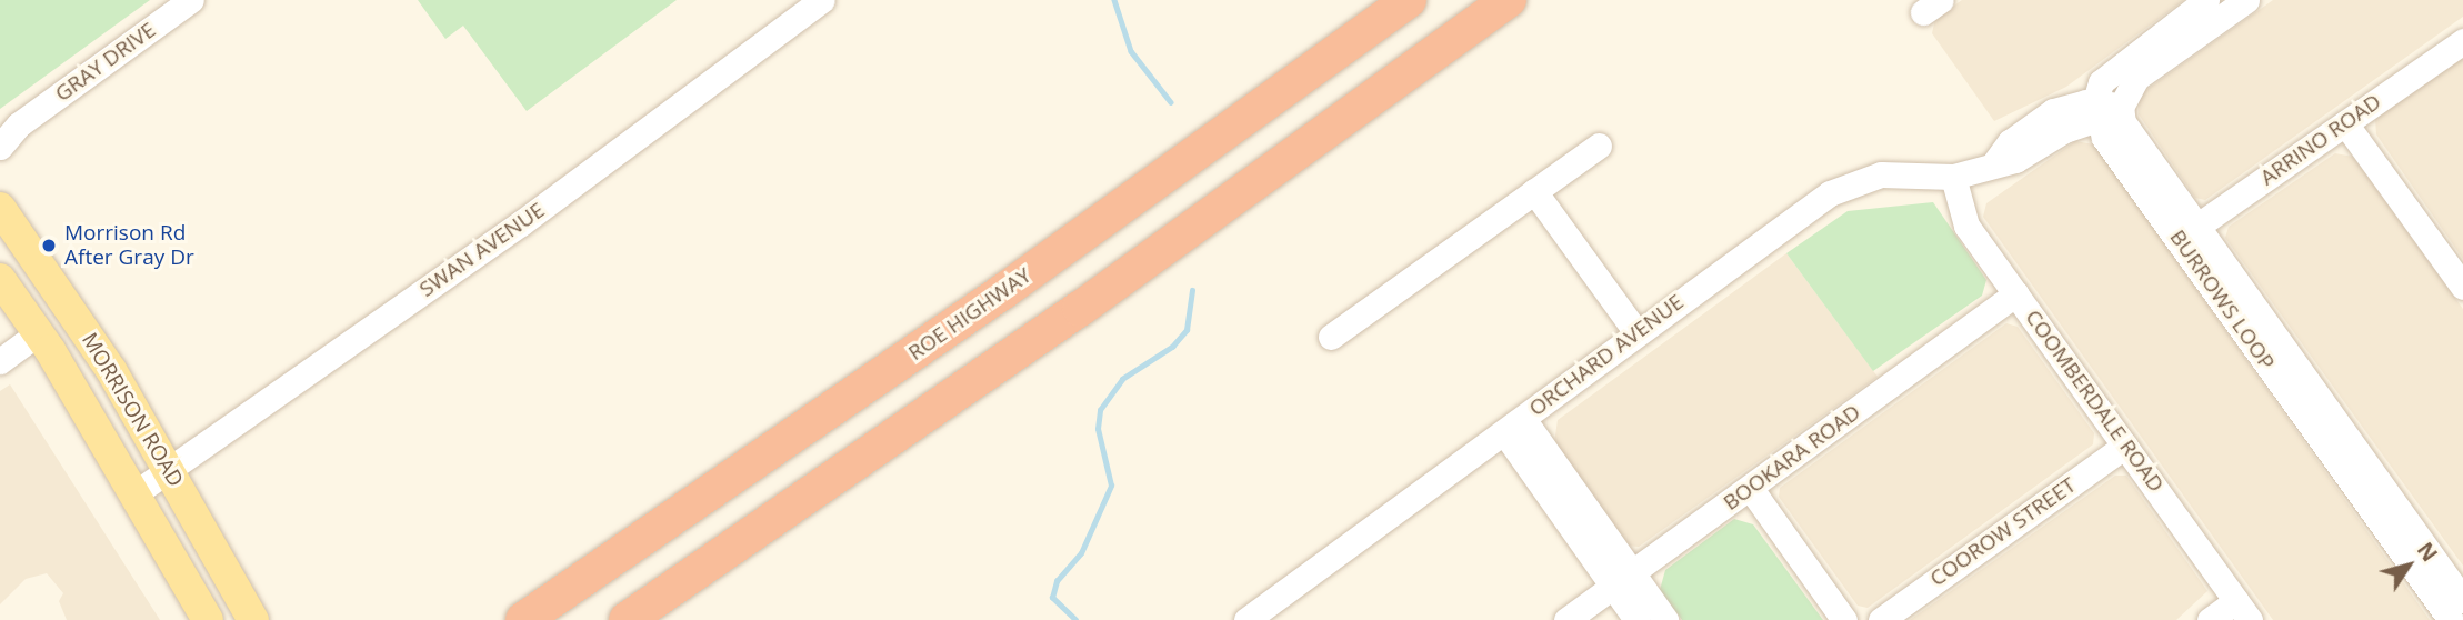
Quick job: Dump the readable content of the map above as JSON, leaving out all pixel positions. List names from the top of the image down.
{
  "streets": {
    "highway": ["ROE HIGHWAY"],
    "main road": ["MORRISON ROAD"],
    "street": [
      "GRAY DRIVE",
      "ARRINO ROAD",
      "SWAN AVENUE",
      "BURROWS LOOP",
      "ORCHARD AVENUE",
      "COOMBERDALE ROAD",
      "BOOKARA ROAD",
      "COOROW STREET"
    ]
  },
  "crossings": [
    ["ARRINO ROAD", "BURROWS LOOP"],
    ["SWAN AVENUE", "MORRISON ROAD"],
    ["BURROWS LOOP", "ORCHARD AVENUE"],
    ["ORCHARD AVENUE", "COOMBERDALE ROAD"],
    ["COOMBERDALE ROAD", "BOOKARA ROAD"],
    ["COOMBERDALE ROAD", "COOROW STREET"]
  ],
  "places": ["Morrison Rd After Gray Dr"],
  "north": "top right"
}
